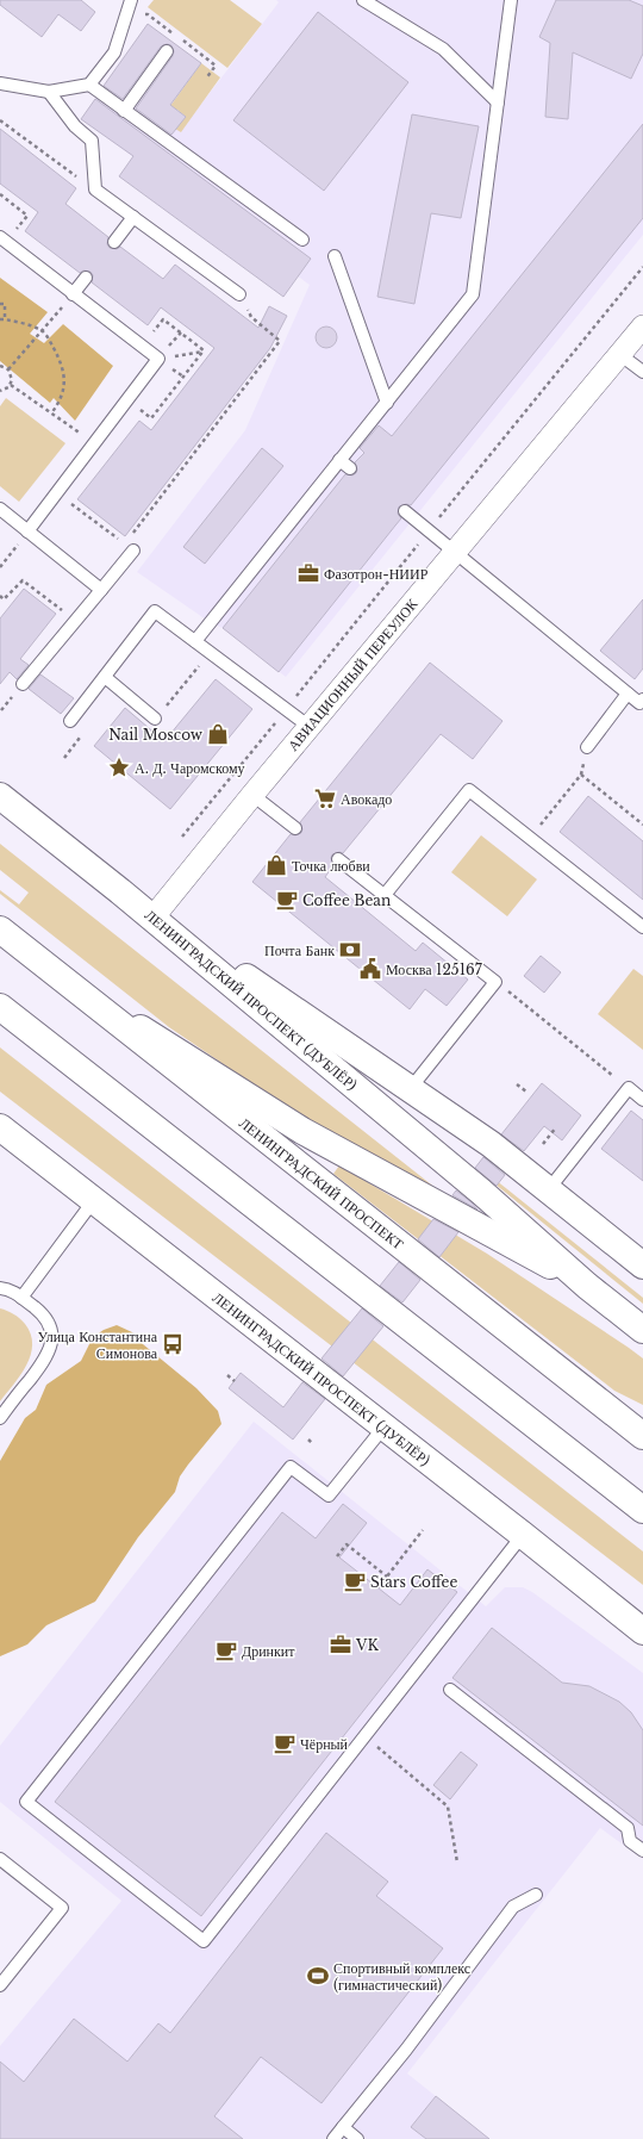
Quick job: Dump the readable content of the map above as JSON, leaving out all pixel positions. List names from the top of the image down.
{
  "streets": {
    "main road": ["ЛЕНИНГРАДСКИЙ ПРОСПЕКТ (ДУБЛЁР)", "ЛЕНИНГРАДСКИЙ ПРОСПЕКТ"],
    "street": ["АВИАЦИОННЫЙ ПЕРЕУЛОК"]
  },
  "crossings": [
    ["АВИАЦИОННЫЙ ПЕРЕУЛОК", "ЛЕНИНГРАДСКИЙ ПРОСПЕКТ (ДУБЛЁР)"]
  ],
  "places": {
    "office": ["Фазотрон-НИИР", "VK"],
    "shop": ["Nail Moscow", "Точка любви"],
    "place": ["А. Д. Чаромскому"],
    "supermarket": ["Авокадо"],
    "cafe": [
      "Coffee Bean",
      "Stars Coffee",
      "Дринкит",
      "Чёрный"
    ],
    "bank": ["Почта Банк"],
    "public building": ["Москва 125167"],
    "bus stop": ["Улица Константина Симонова"],
    "sports": ["Спортивный комплекс (гимнастический)"]
  }
}
